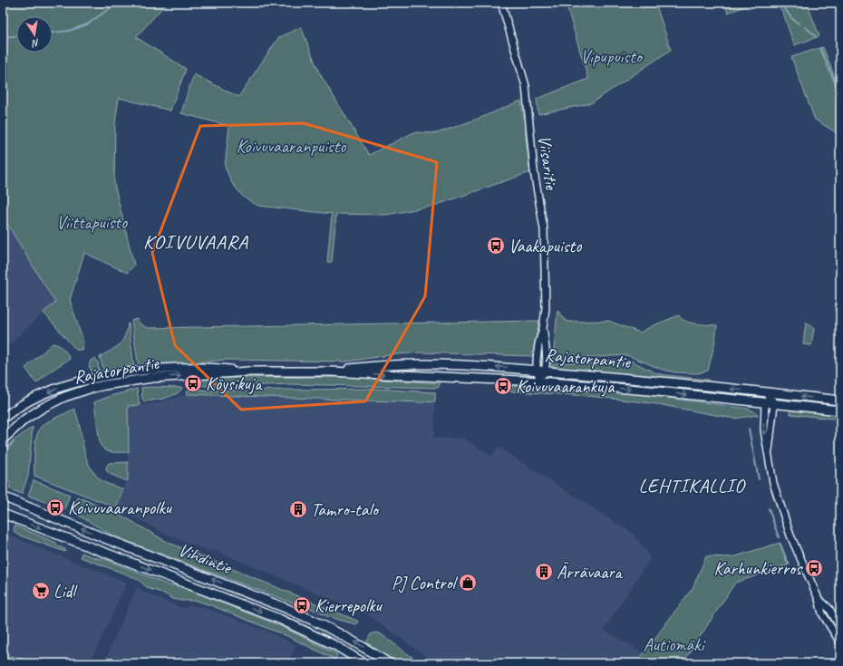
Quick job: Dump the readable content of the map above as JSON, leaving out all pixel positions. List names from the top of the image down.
{
  "streets": {
    "main road": ["Rajatorpantie", "Vihdintie"],
    "street": ["Viisaritie"]
  },
  "crossings": [
    ["Viisaritie", "Rajatorpantie"]
  ],
  "districts": ["KOIVUVAARA", "LEHTIKALLIO"],
  "parks": [
    "Vipupuisto",
    "Koivuvaaranpuisto",
    "Viittapuisto",
    "Autiomäki"
  ],
  "places": {
    "bus stop": [
      "Vaakapuisto",
      "Köysikuja",
      "Koivuvaarankuja",
      "Koivuvaaranpolku",
      "Karhunkierros",
      "Kierrepolku"
    ],
    "building": ["Tamro-talo", "Ärrävaara"],
    "shop": ["PJ Control"],
    "supermarket": ["Lidl"]
  },
  "north": "bottom"
}
